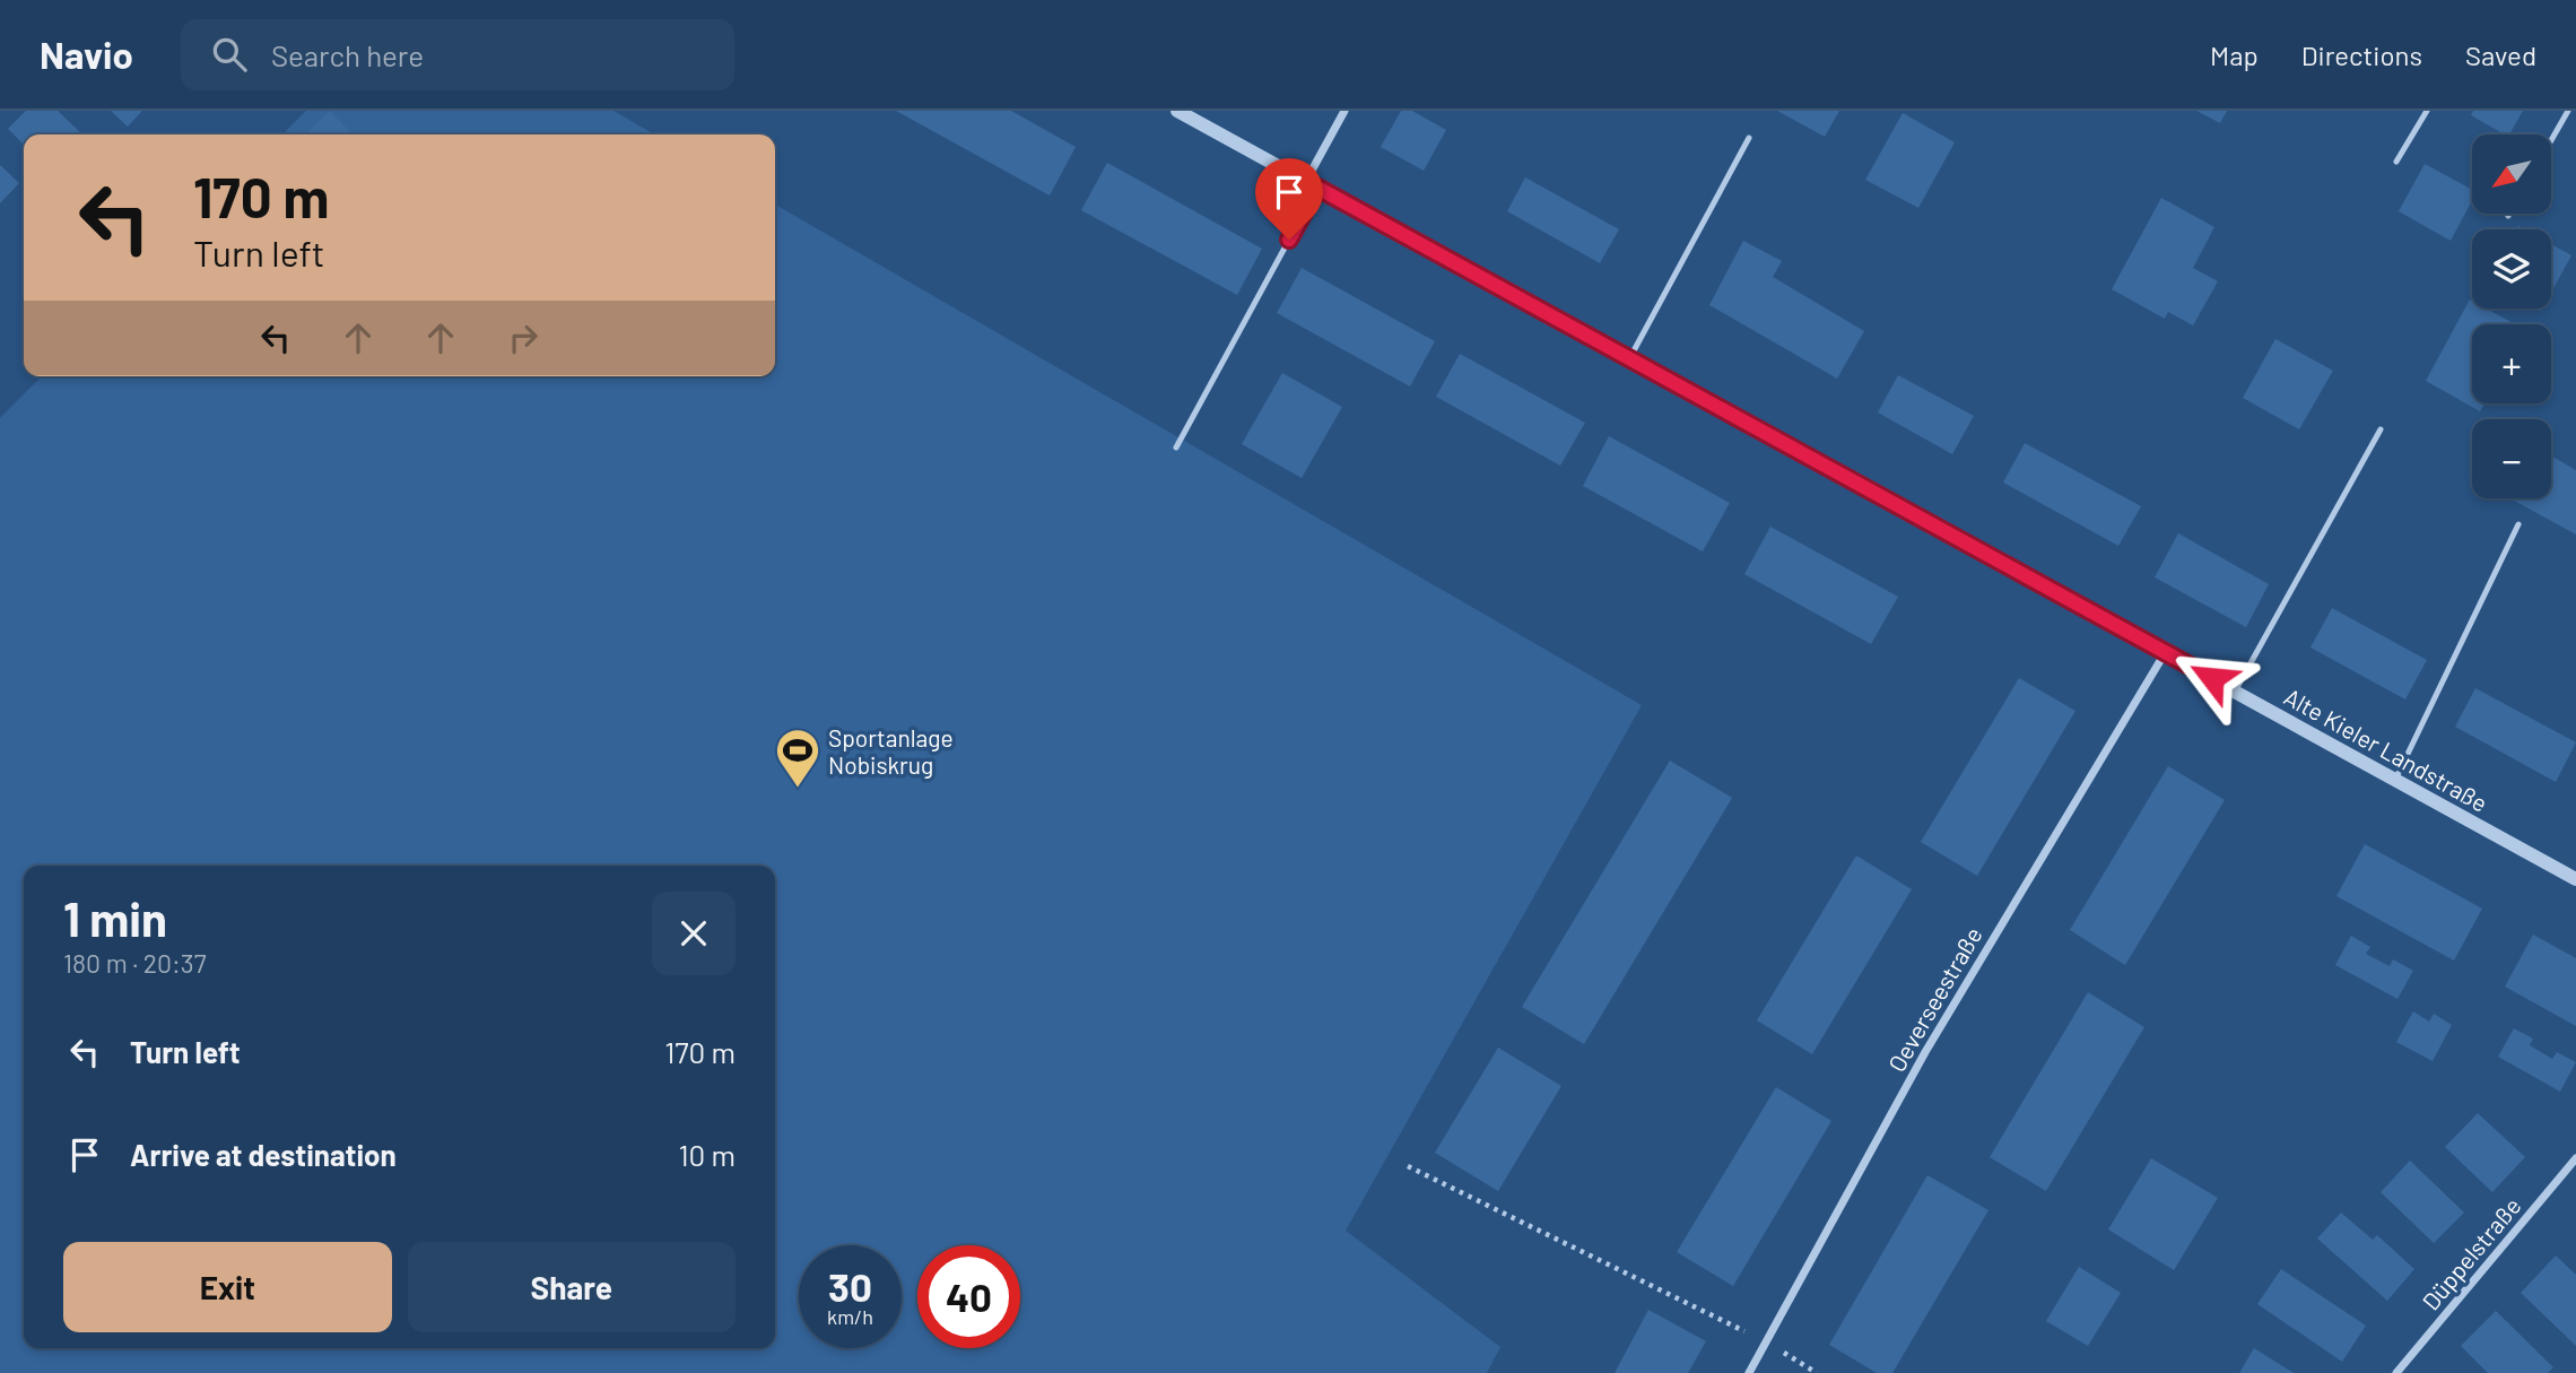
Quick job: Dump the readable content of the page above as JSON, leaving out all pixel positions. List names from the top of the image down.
{
  "streets": {
    "street": ["Alte Kieler Landstraße", "Oeverseestraße", "Düppelstraße"]
  },
  "crossings": [
    ["Alte Kieler Landstraße", "Oeverseestraße"]
  ],
  "places": {
    "sports": ["Sportanlage Nobiskrug"]
  },
  "north": "bottom left",
  "page": {
    "header": "Navio",
    "search": "Search here",
    "nav": ["Map", "Directions", "Saved"],
    "map_buttons": ["+", "−"],
    "turn": ["170 m", "Turn left"],
    "heading": ["1 min", "180 m · 20:37"],
    "list": [
      {
        "name": "Turn left",
        "value": "170 m"
      },
      {
        "name": "Arrive at destination",
        "value": "10 m"
      }
    ],
    "buttons": ["Exit", "Share"],
    "speed": "30 km/h",
    "limit": "40"
  }
}
